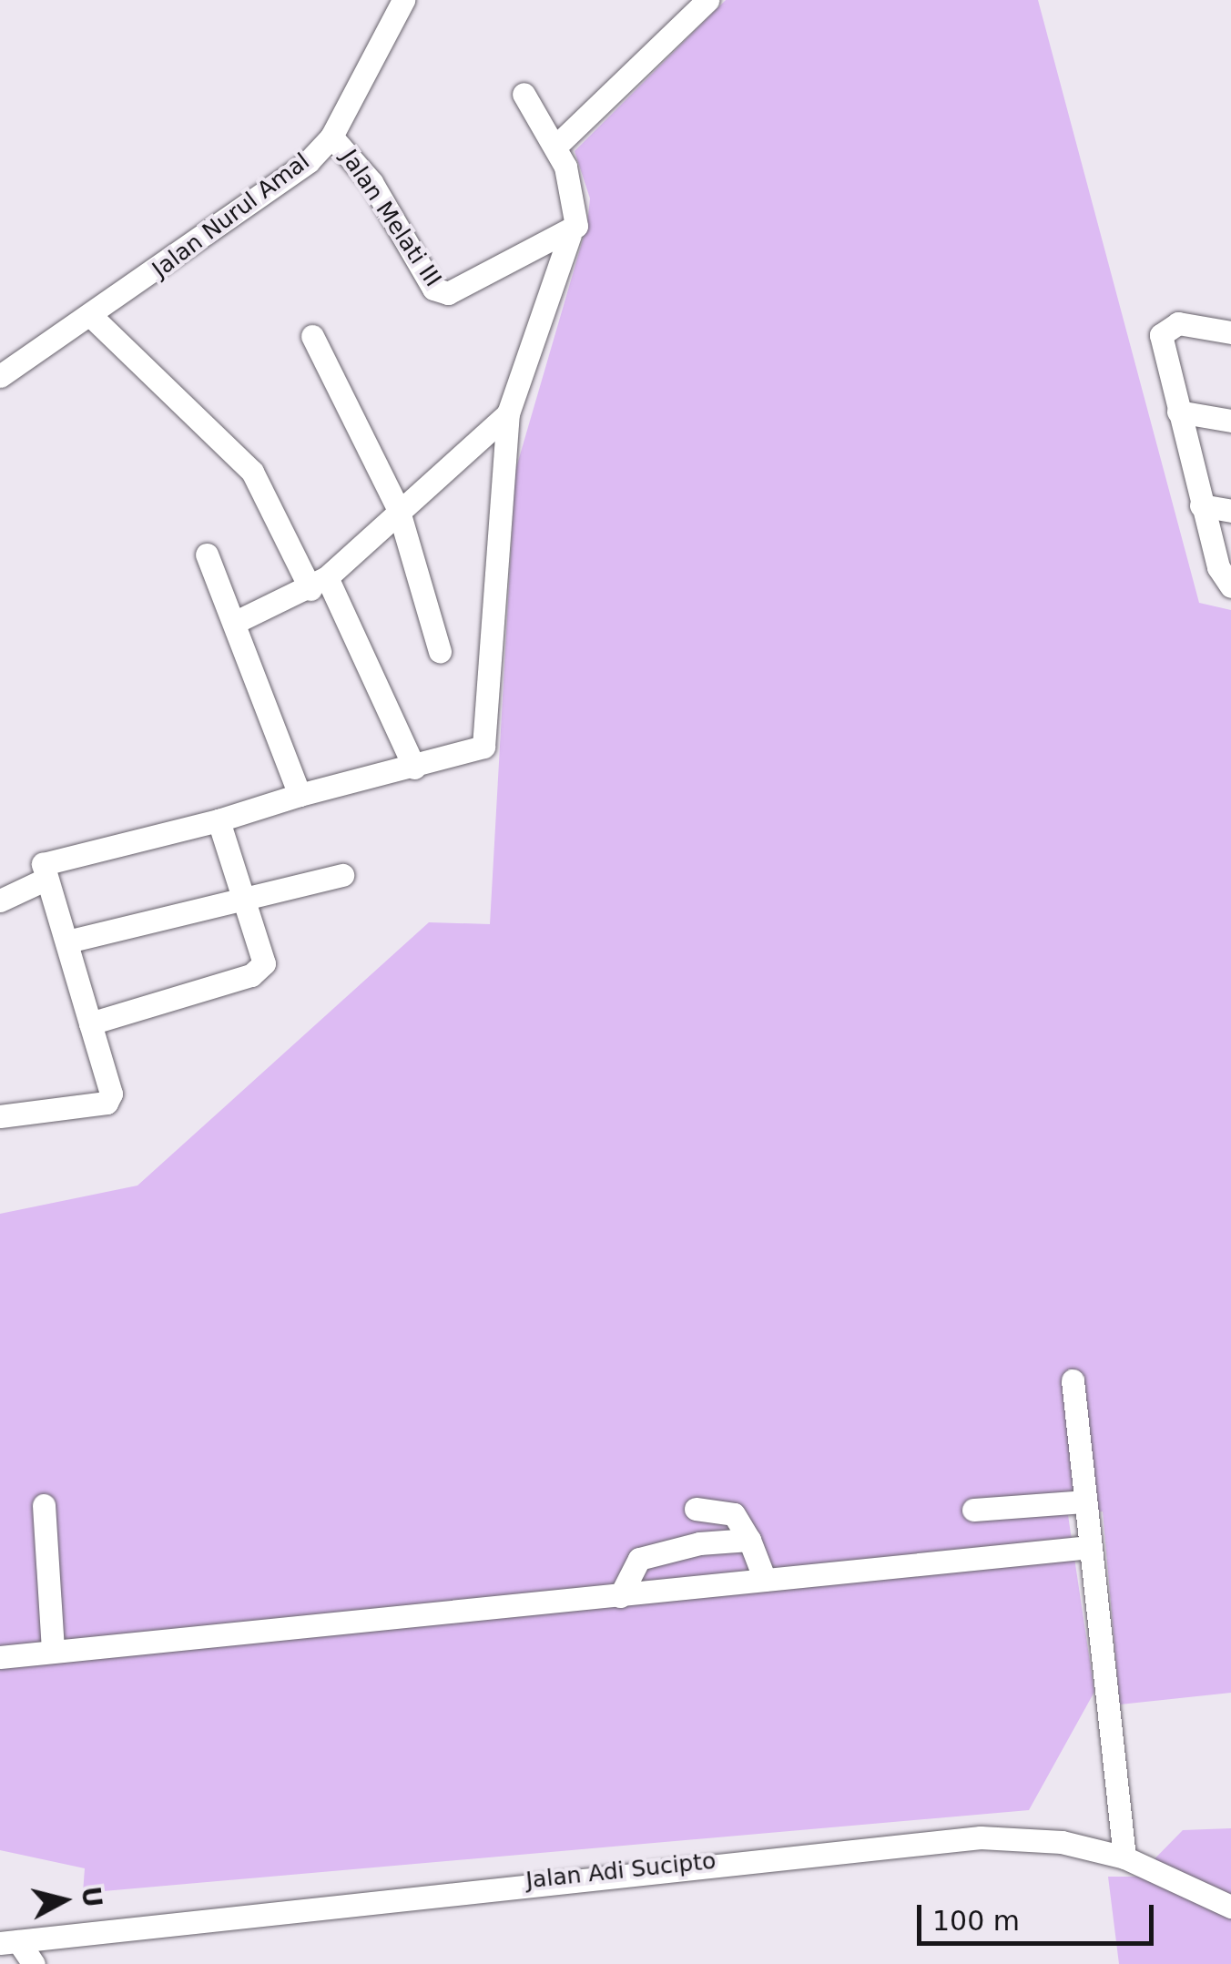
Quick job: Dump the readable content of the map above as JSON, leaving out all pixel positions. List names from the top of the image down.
{
  "streets": {
    "street": ["Jalan Nurul Amal", "Jalan Melati III", "Jalan Adi Sucipto"]
  },
  "crossings": [
    ["Jalan Nurul Amal", "Jalan Melati III"]
  ],
  "scale_bar": "100 m",
  "north": "right"
}
